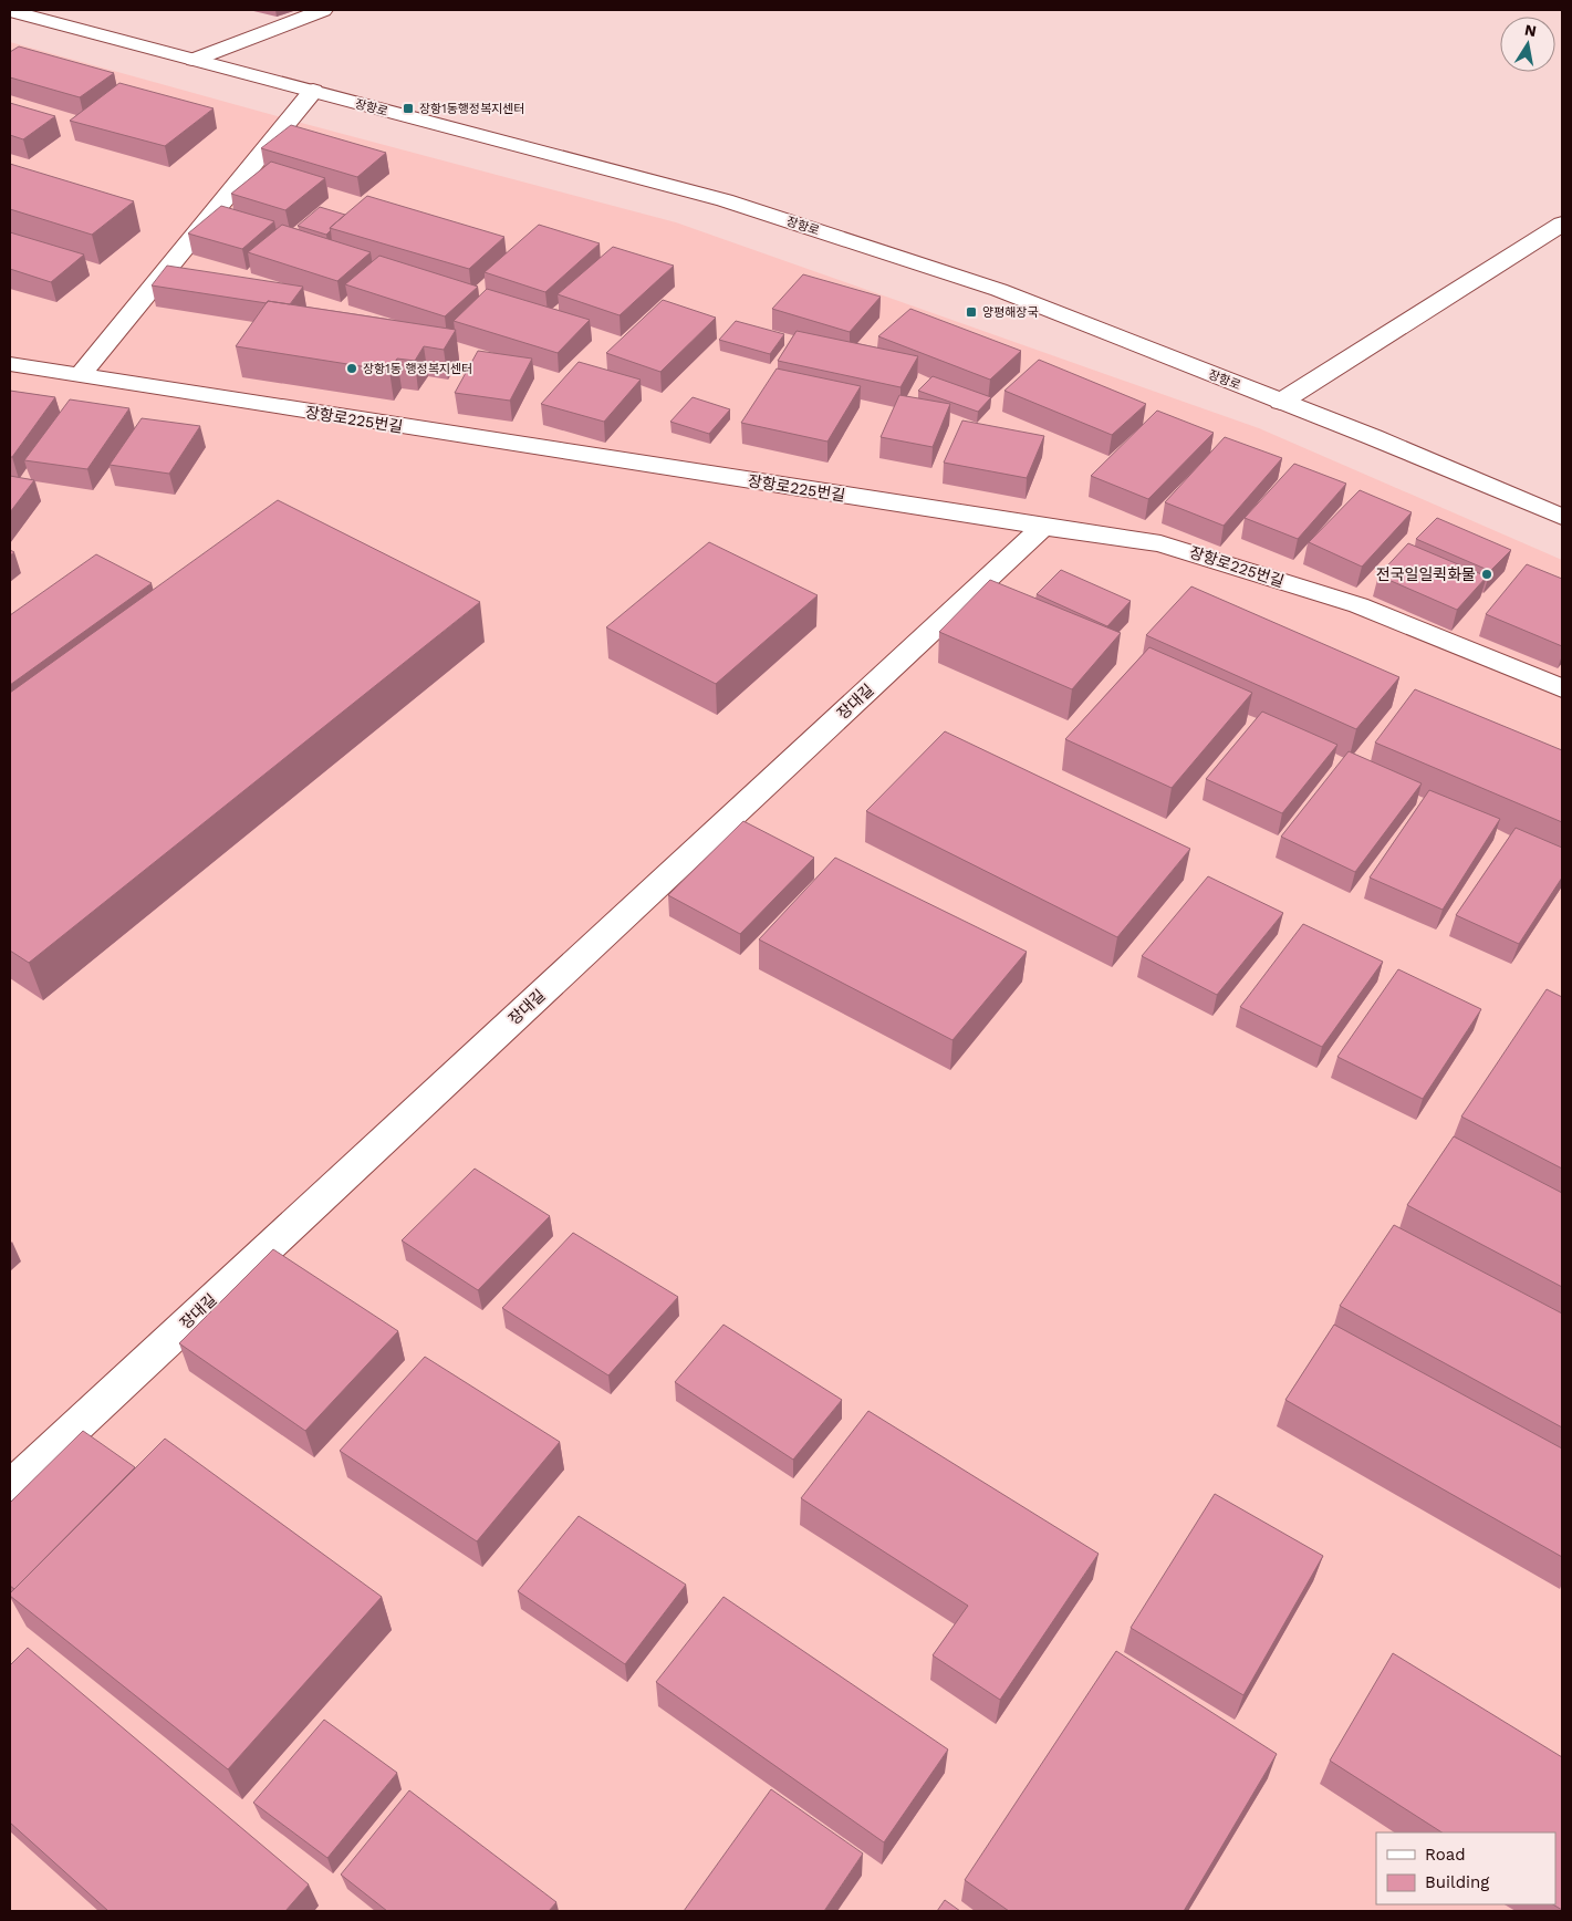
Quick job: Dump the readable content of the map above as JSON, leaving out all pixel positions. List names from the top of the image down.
{
  "streets": {
    "street": ["장항로", "장항로225번길", "장대길"]
  },
  "crossings": [
    ["장항로225번길", "장대길"]
  ],
  "places": {
    "transit": ["장항1동행정복지센터", "양평해장국"],
    "other": ["장항1동 행정복지센터", "전국일일퀵화물"]
  },
  "legend": ["Road", "Building"],
  "north": "top"
}
